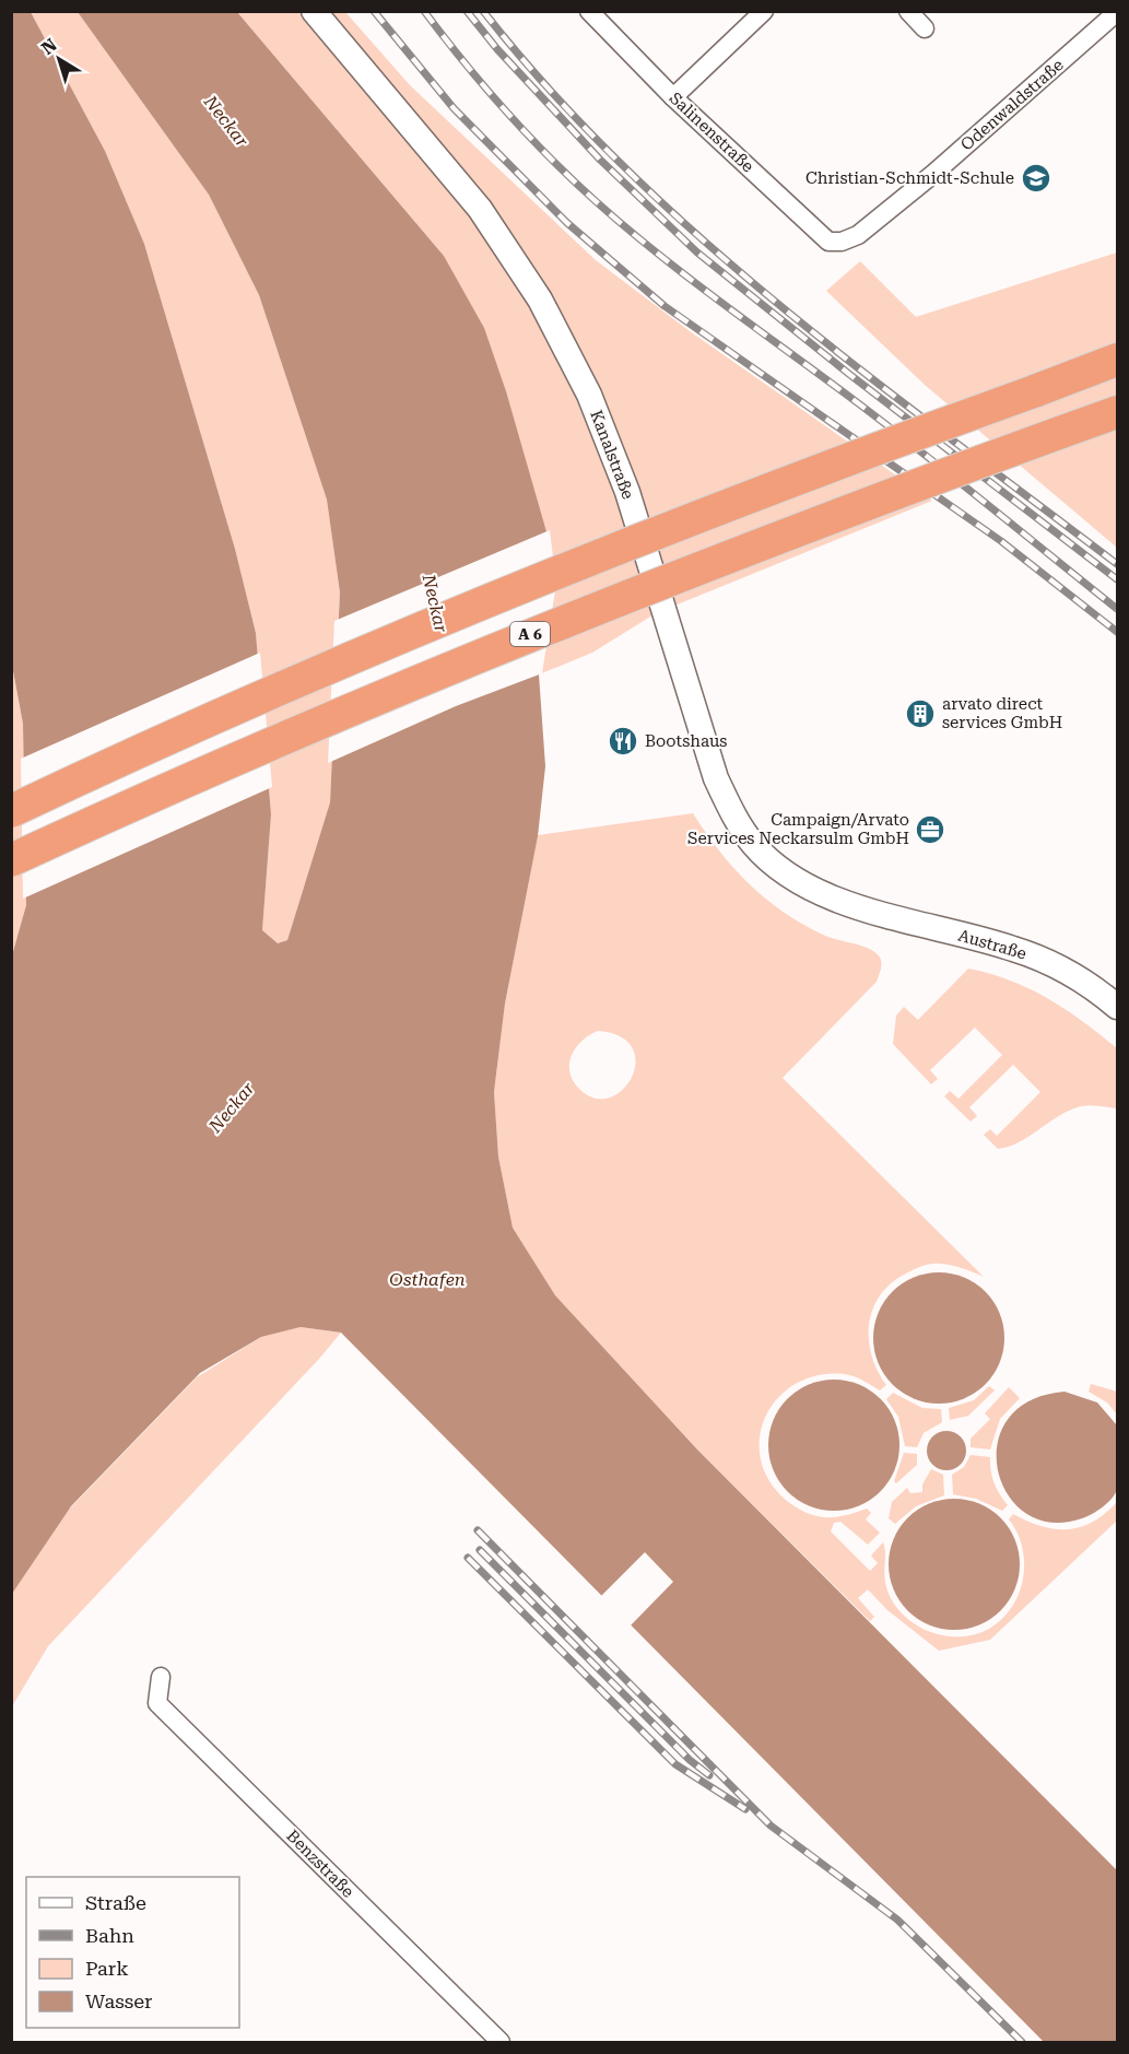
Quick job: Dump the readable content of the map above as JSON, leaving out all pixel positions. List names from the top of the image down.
{
  "streets": {
    "highway": ["A 6"],
    "main road": ["Kanalstraße", "Austraße"],
    "street": ["Odenwaldstraße", "Salinenstraße", "Benzstraße"]
  },
  "crossings": [
    ["Odenwaldstraße", "Salinenstraße"],
    ["Kanalstraße", "Austraße"]
  ],
  "water": ["Neckar", "Osthafen"],
  "places": {
    "school or university": ["Christian-Schmidt-Schule"],
    "building": ["arvato direct services GmbH"],
    "restaurant": ["Bootshaus"],
    "office": ["Campaign/Arvato Services Neckarsulm GmbH"]
  },
  "legend": [
    "Straße",
    "Bahn",
    "Park",
    "Wasser"
  ],
  "north": "top left"
}
